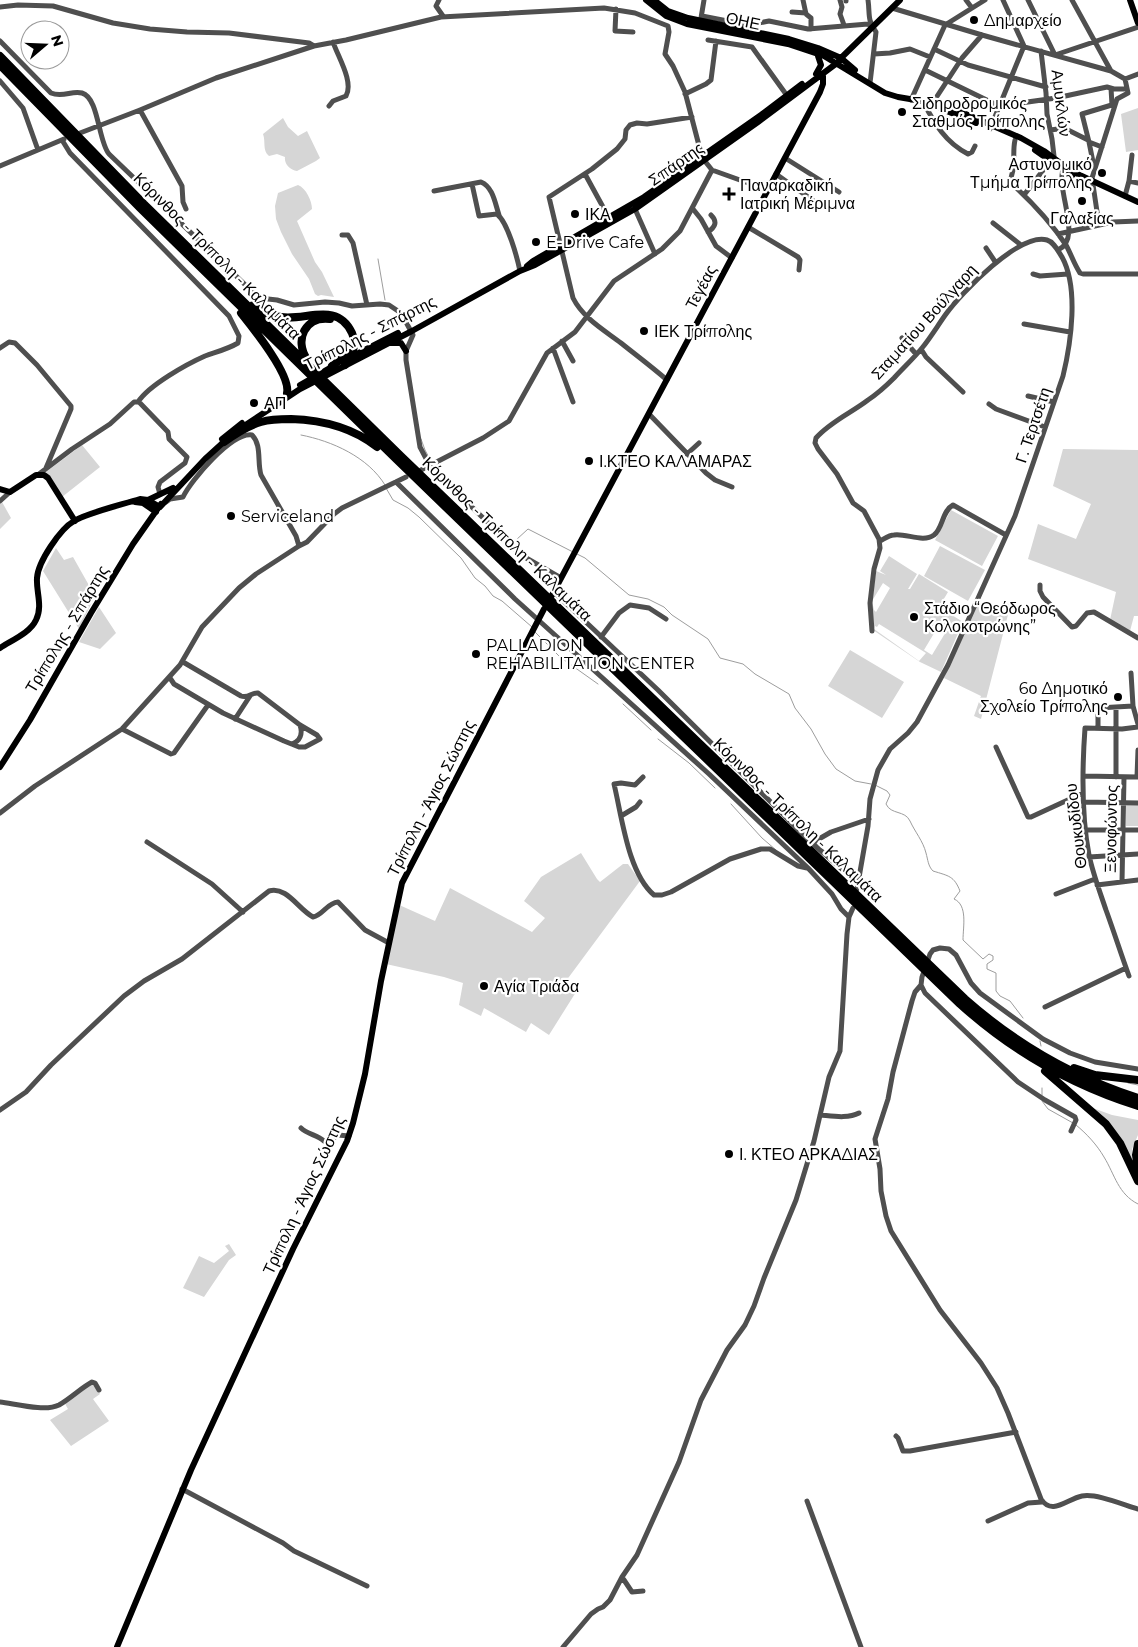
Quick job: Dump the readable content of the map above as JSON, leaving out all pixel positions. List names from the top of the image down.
{
  "streets": {
    "highway": ["Κόρινθος - Τρίπολη - Καλαμάτα"],
    "main road": [
      "ΟΗΕ",
      "Σπάρτης",
      "Τεγέας",
      "Τρίπολης - Σπάρτης",
      "Τρίπολη - Άγιος Σώστης"
    ],
    "street": [
      "Αμυκλών",
      "Σταματίου Βούλγαρη",
      "Γ. Τερτσέτη",
      "Θουκυδίδου",
      "Ξενοφώντος"
    ]
  },
  "crossings": [
    ["ΟΗΕ", "Σπάρτης"],
    ["Σπάρτης", "Τεγέας"],
    ["Σπάρτης", "Τρίπολης - Σπάρτης"],
    ["Κόρινθος - Τρίπολη - Καλαμάτα", "Τρίπολης - Σπάρτης"],
    ["Σταματίου Βούλγαρη", "Γ. Τερτσέτη"]
  ],
  "places": {
    "other": [
      "Δημαρχείο",
      "Σιδηροδρομικός Σταθμός Τρίπολης",
      "Αστυνομικό Τμήμα Τρίπολης",
      "Γαλαξίας",
      "ΙΚΑ",
      "E-Drive Cafe",
      "ΙΕΚ Τρίπολης",
      "ΑΠ",
      "Ι.ΚΤΕΟ ΚΑΛΑΜΑΡΑΣ",
      "Serviceland",
      "Στάδιο “Θεόδωρος Κολοκοτρώνης”",
      "PALLADION REHABILITATION CENTER",
      "6ο Δημοτικό Σχολείο Τρίπολης",
      "Αγία Τριάδα",
      "Ι. ΚΤΕΟ ΑΡΚΑΔΙΑΣ"
    ],
    "health": ["Παναρκαδική Ιατρική Μέριμνα"]
  },
  "north": "right"
}
